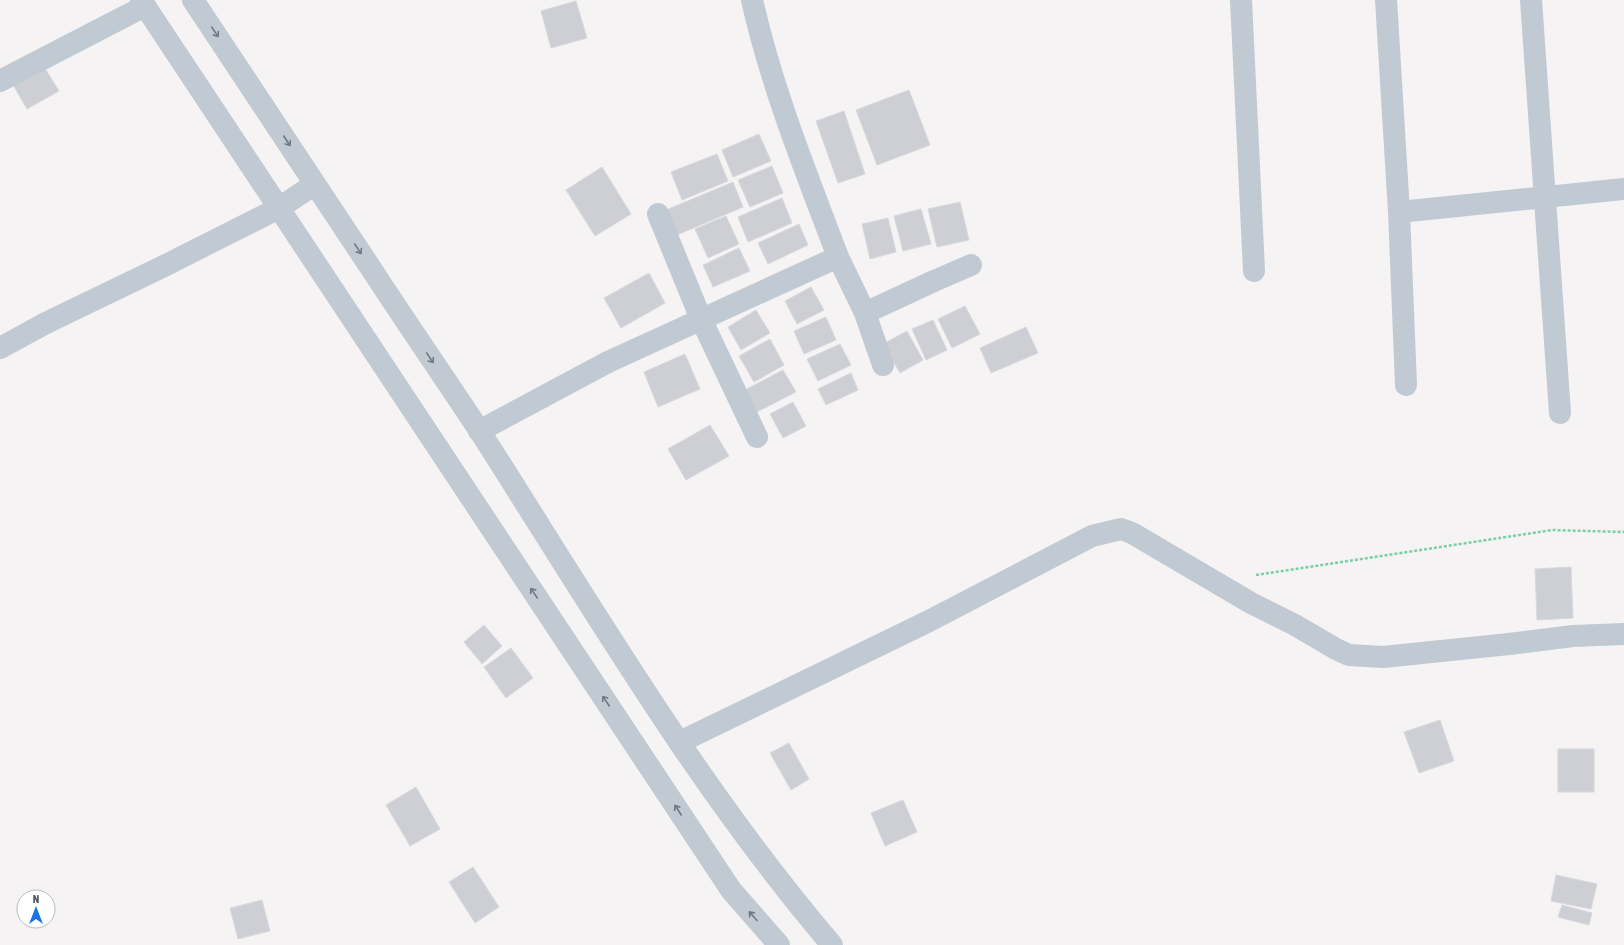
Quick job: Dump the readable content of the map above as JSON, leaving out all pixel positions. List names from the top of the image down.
{
  "north": "top"
}
